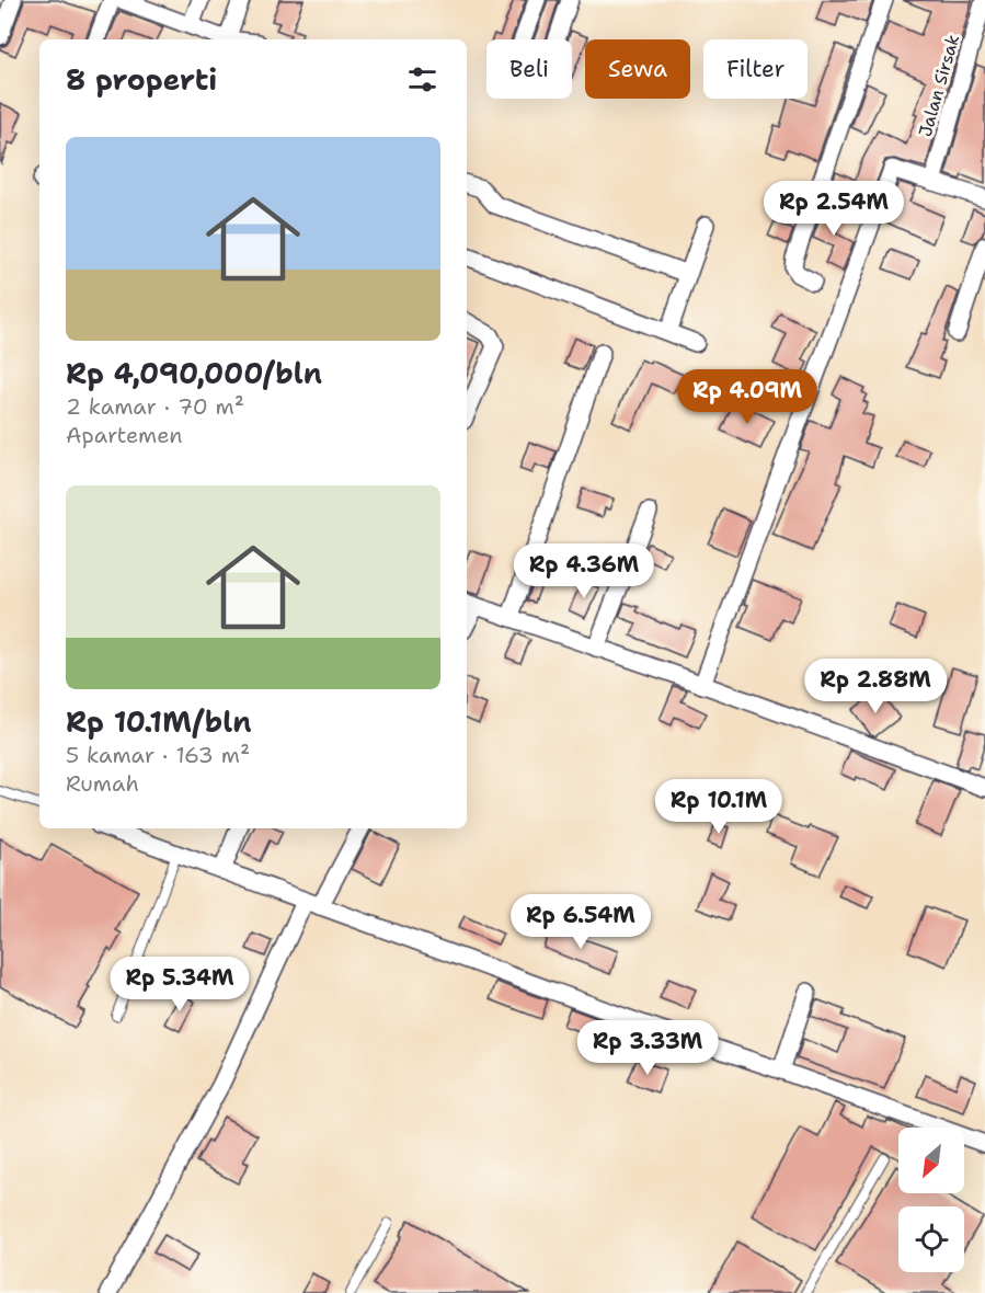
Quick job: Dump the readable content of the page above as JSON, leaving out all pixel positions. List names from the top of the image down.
{
  "streets": {
    "street": ["Jalan Sirsak"]
  },
  "north": "bottom left",
  "page": {
    "chip": ["Beli", "Sewa", "Filter"],
    "heading": "8 properti",
    "list": [
      {
        "name": "Rp 4,090,000/bln",
        "note": "2 kamar · 70 m² · Apartemen"
      },
      {
        "name": "Rp 10.1M/bln",
        "note": "5 kamar · 163 m² · Rumah"
      }
    ],
    "price": [
      "Rp 2.54M",
      "Rp 4.09M",
      "Rp 4.36M",
      "Rp 2.88M",
      "Rp 10.1M",
      "Rp 6.54M",
      "Rp 5.34M",
      "Rp 3.33M"
    ]
  }
}
